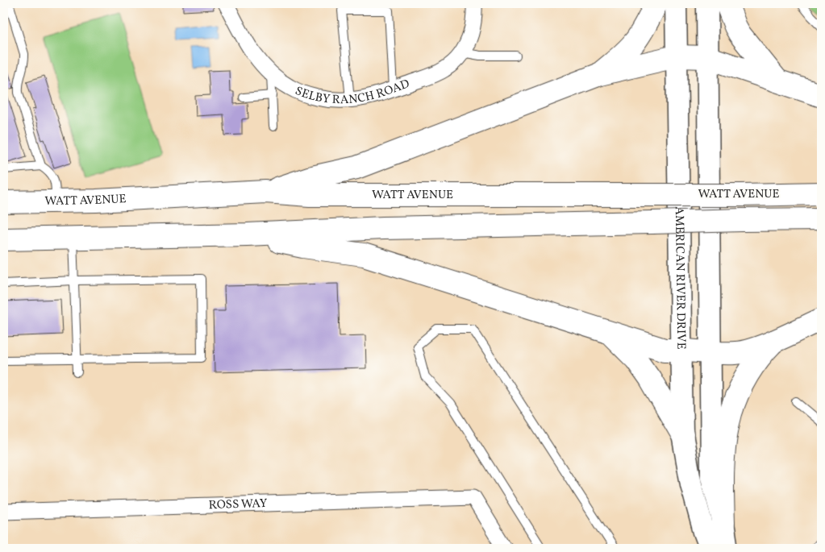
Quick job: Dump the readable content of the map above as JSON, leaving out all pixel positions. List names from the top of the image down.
{
  "streets": {
    "main road": ["WATT AVENUE"],
    "street": ["SELBY RANCH ROAD", "AMERICAN RIVER DRIVE", "ROSS WAY"]
  }
}
